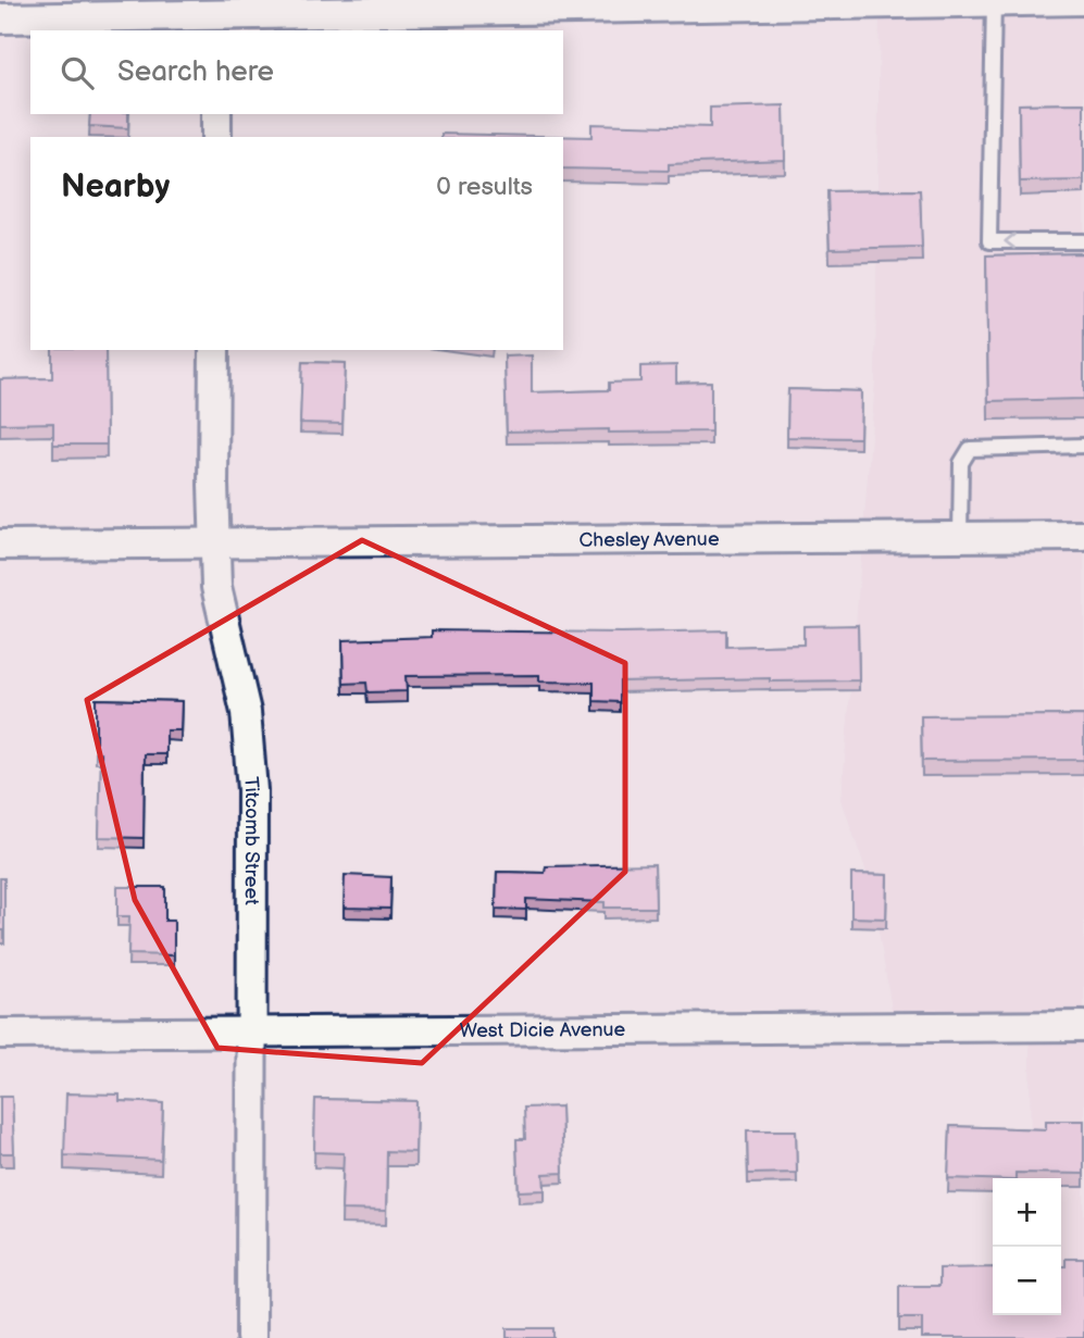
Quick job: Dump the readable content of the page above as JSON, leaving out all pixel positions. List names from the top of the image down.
{
  "streets": {
    "street": ["Chesley Avenue", "Titcomb Street", "West Dicie Avenue"]
  },
  "crossings": [
    ["Chesley Avenue", "Titcomb Street"],
    ["Titcomb Street", "West Dicie Avenue"]
  ],
  "page": {
    "search": "Search here",
    "heading": ["Nearby", "0 results"],
    "map_buttons": ["+", "−"]
  }
}
